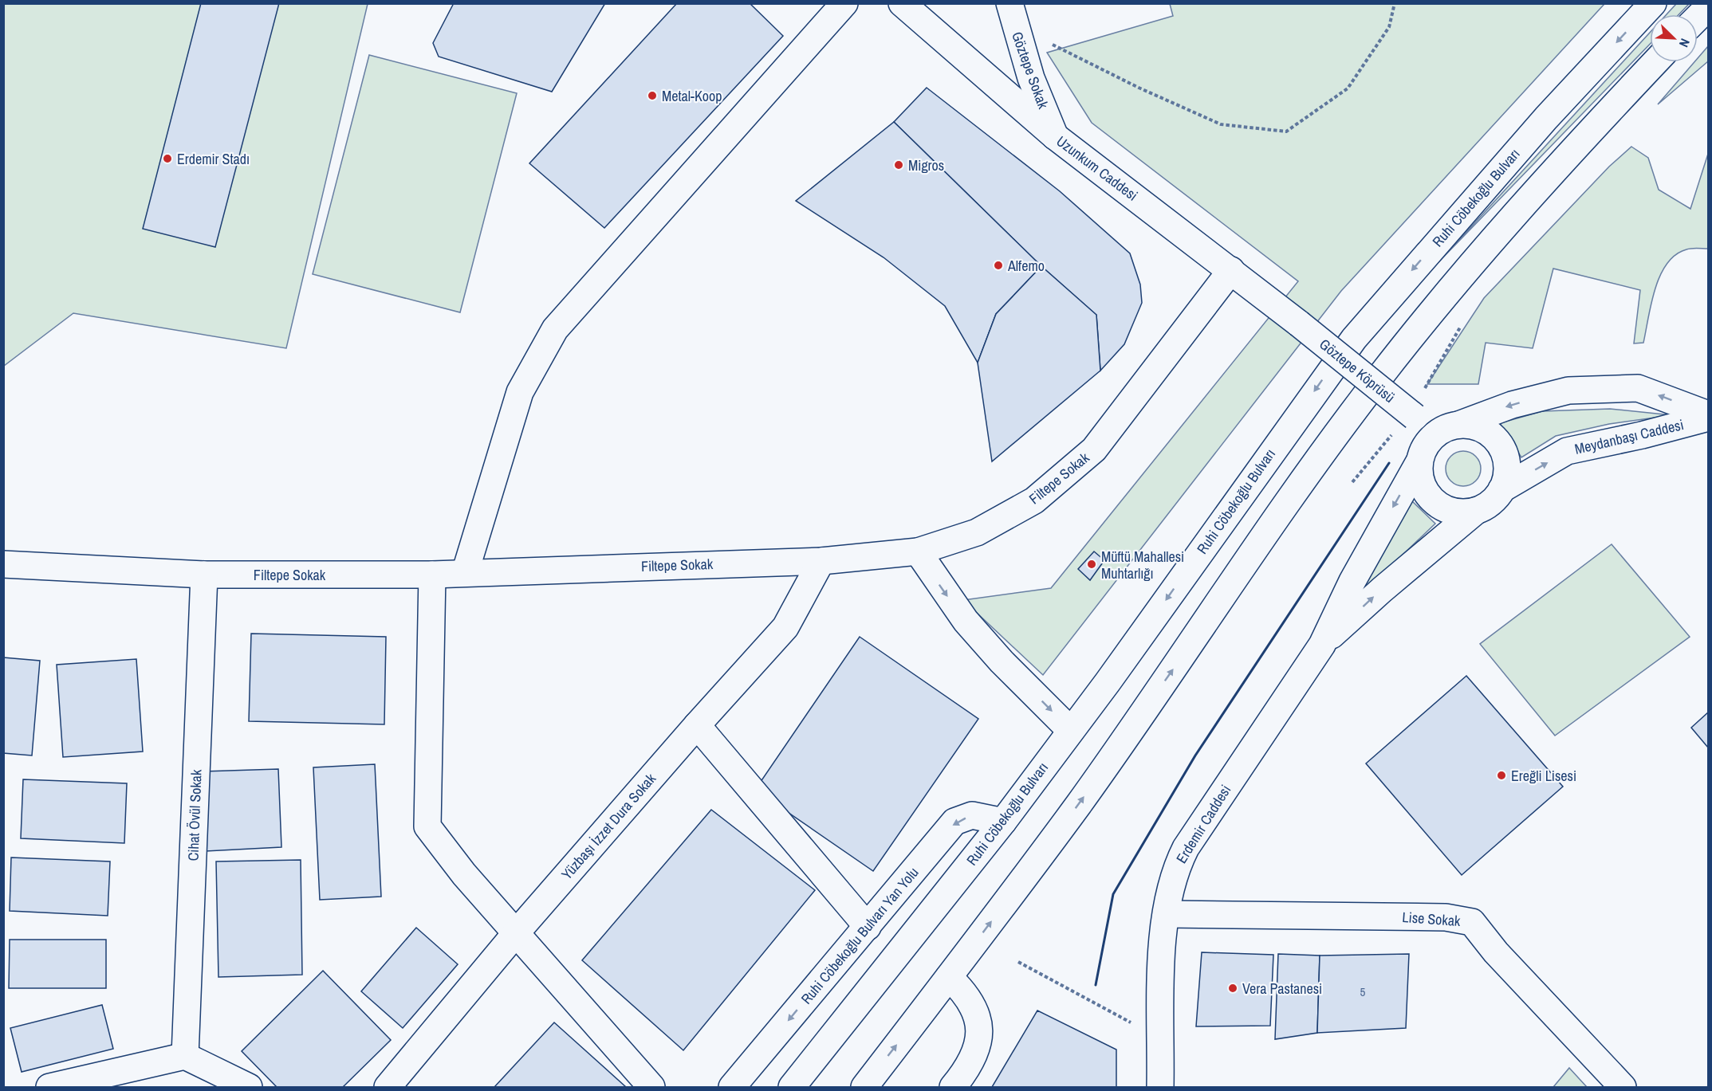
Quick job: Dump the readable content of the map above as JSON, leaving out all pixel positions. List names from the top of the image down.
{
  "streets": {
    "street": [
      "Göztepe Sokak",
      "Uzunkum Caddesi",
      "Ruhi Cöbekoğlu Bulvarı",
      "Göztepe Köprüsü",
      "Meydanbaşı Caddesi",
      "Filtepe Sokak",
      "Cihat Övül Sokak",
      "Erdemir Caddesi",
      "Yüzbaşı İzzet Dura Sokak",
      "Lise Sokak",
      "Ruhi Cöbekoğlu Bulvarı Yan Yolu"
    ]
  },
  "crossings": [
    ["Göztepe Sokak", "Uzunkum Caddesi"],
    ["Uzunkum Caddesi", "Göztepe Köprüsü"],
    ["Uzunkum Caddesi", "Filtepe Sokak"],
    ["Ruhi Cöbekoğlu Bulvarı", "Ruhi Cöbekoğlu Bulvarı Yan Yolu"],
    ["Meydanbaşı Caddesi", "Erdemir Caddesi"],
    ["Filtepe Sokak", "Cihat Övül Sokak"],
    ["Filtepe Sokak", "Yüzbaşı İzzet Dura Sokak"],
    ["Erdemir Caddesi", "Lise Sokak"]
  ],
  "places": [
    "Metal-Koop",
    "Erdemir Stadı",
    "Migros",
    "Alfemo",
    "Müftü Mahallesi Muhtarlığı",
    "Ereğli Lisesi",
    "Vera Pastanesi"
  ],
  "house_numbers": ["5"],
  "north": "bottom right"
}
